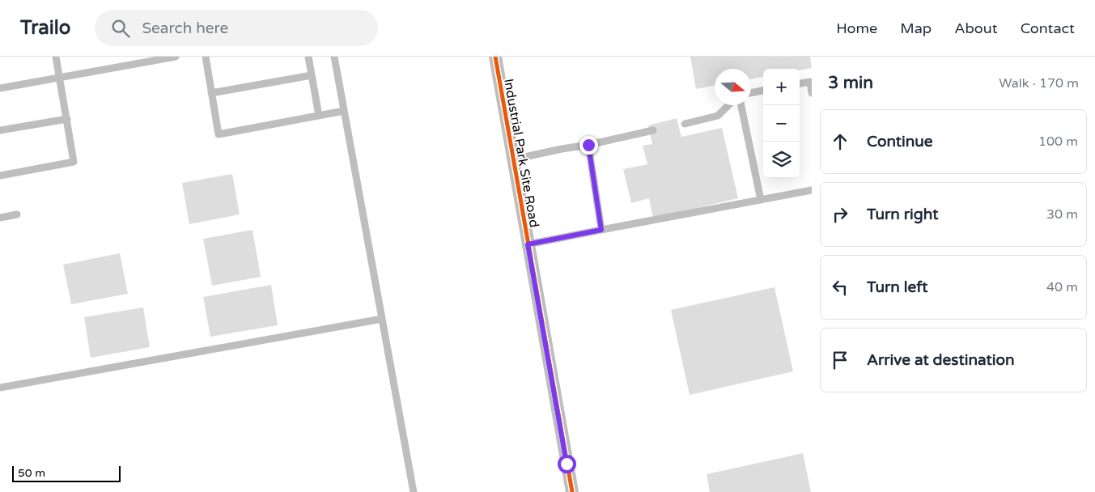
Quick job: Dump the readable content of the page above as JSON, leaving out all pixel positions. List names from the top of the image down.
{
  "streets": {
    "street": ["Industrial Park Site Road"]
  },
  "scale_bar": "50 m",
  "north": "right",
  "page": {
    "header": "Trailo",
    "search": "Search here",
    "nav": [
      "Home",
      "Map",
      "About",
      "Contact"
    ],
    "heading": ["3 min", "Walk · 170 m"],
    "map_buttons": ["+", "−"],
    "list": [
      ["Continue", "100 m"],
      ["Turn right", "30 m"],
      ["Turn left", "40 m"],
      "Arrive at destination"
    ],
    "scale": "50 m"
  }
}
